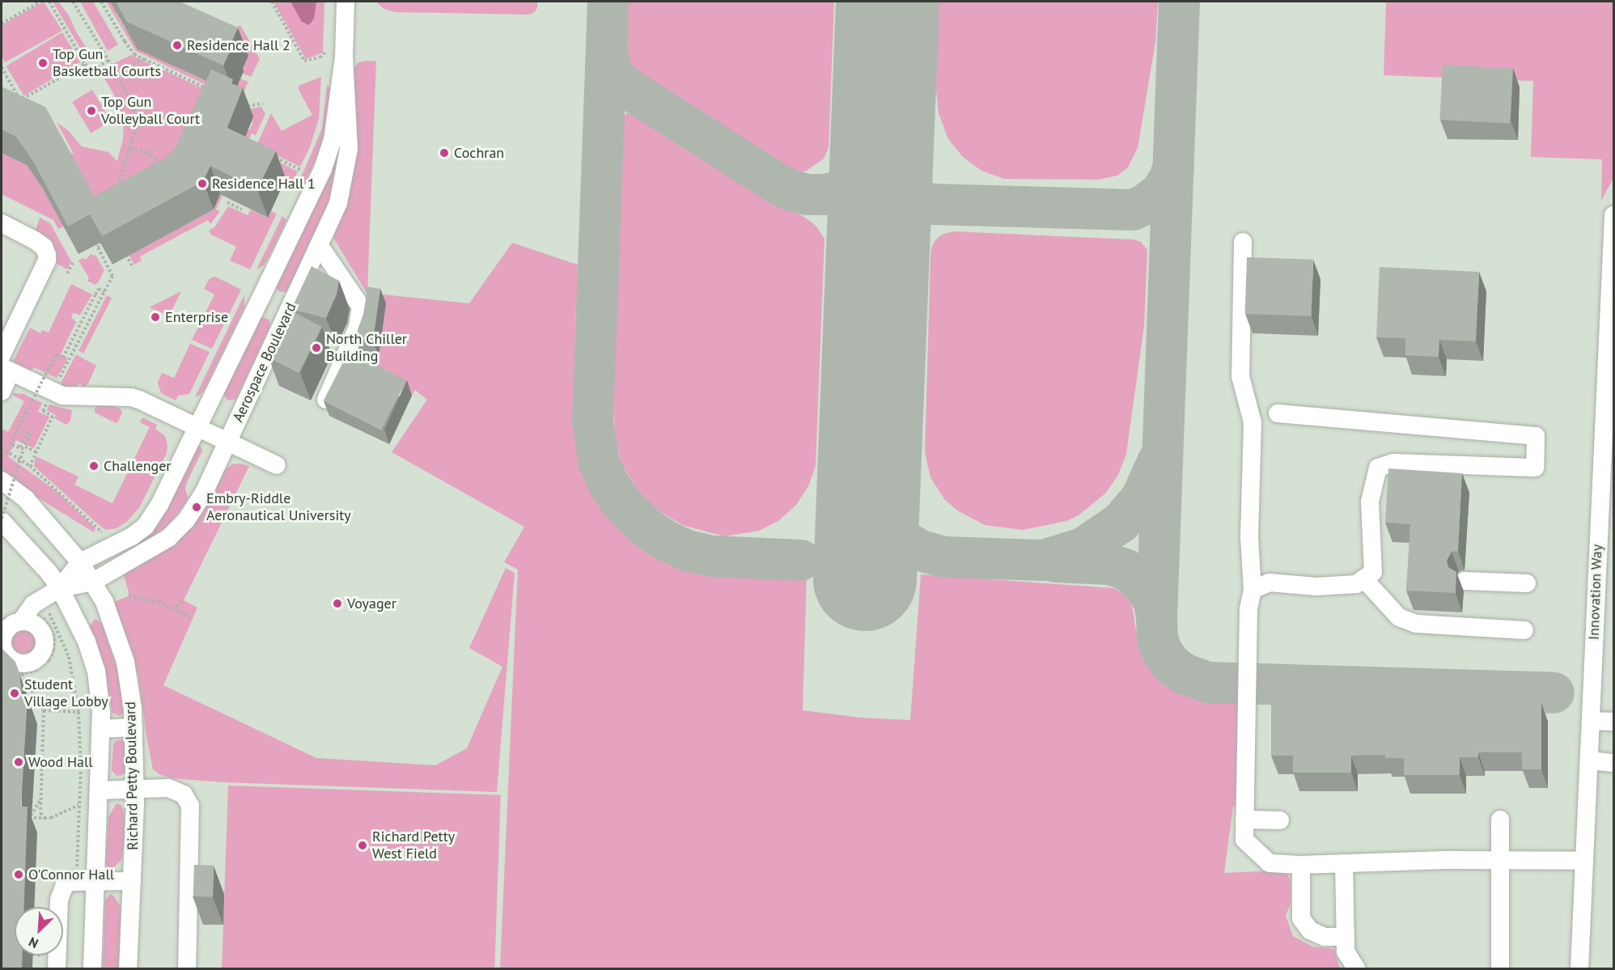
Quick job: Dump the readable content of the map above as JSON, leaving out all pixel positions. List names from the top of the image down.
{
  "streets": {
    "street": ["Aerospace Boulevard", "Innovation Way", "Richard Petty Boulevard"]
  },
  "crossings": [
    ["Aerospace Boulevard", "Richard Petty Boulevard"]
  ],
  "places": [
    "Residence Hall 2",
    "Top Gun Basketball Courts",
    "Top Gun Volleyball Court",
    "Cochran",
    "Residence Hall 1",
    "Enterprise",
    "North Chiller Building",
    "Challenger",
    "Embry-Riddle Aeronautical University",
    "Voyager",
    "Student Village Lobby",
    "Wood Hall",
    "Richard Petty West Field",
    "O'Connor Hall"
  ],
  "north": "bottom left"
}
